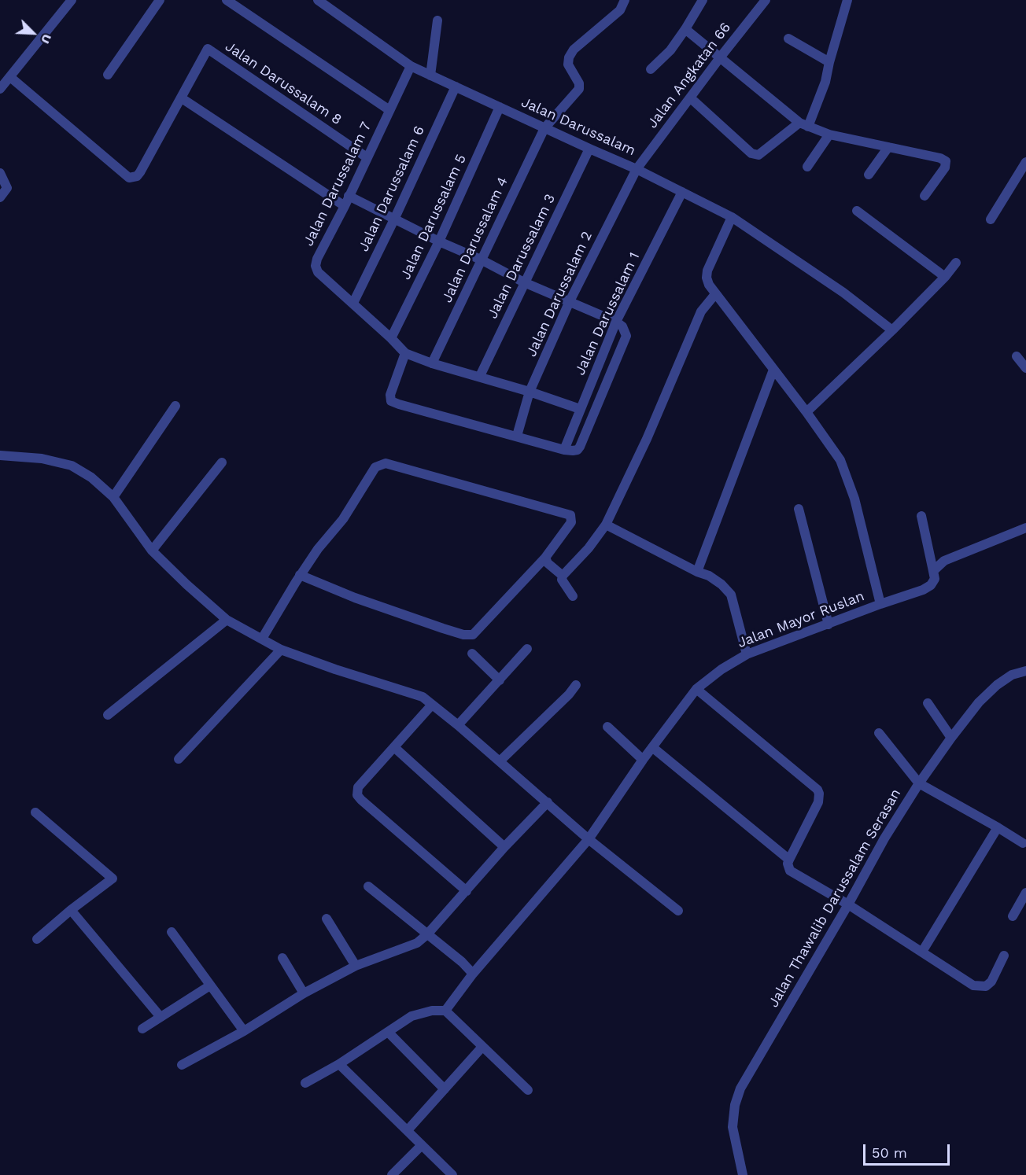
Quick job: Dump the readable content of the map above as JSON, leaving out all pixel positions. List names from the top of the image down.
{
  "streets": {
    "street": [
      "Jalan Angkatan 66",
      "Jalan Darussalam 8",
      "Jalan Darussalam",
      "Jalan Darussalam 7",
      "Jalan Darussalam 6",
      "Jalan Darussalam 5",
      "Jalan Darussalam 4",
      "Jalan Darussalam 3",
      "Jalan Darussalam 2",
      "Jalan Darussalam 1",
      "Jalan Mayor Ruslan",
      "Jalan Thawalib Darussalam Serasan"
    ]
  },
  "crossings": [
    ["Jalan Angkatan 66", "Jalan Darussalam"],
    ["Jalan Angkatan 66", "Jalan Darussalam 2"],
    ["Jalan Darussalam 8", "Jalan Darussalam 7"],
    ["Jalan Darussalam", "Jalan Darussalam 7"],
    ["Jalan Darussalam", "Jalan Darussalam 6"],
    ["Jalan Darussalam", "Jalan Darussalam 5"],
    ["Jalan Darussalam", "Jalan Darussalam 4"],
    ["Jalan Darussalam", "Jalan Darussalam 3"],
    ["Jalan Darussalam", "Jalan Darussalam 2"],
    ["Jalan Darussalam", "Jalan Darussalam 1"],
    ["Jalan Darussalam 7", "Jalan Darussalam 6"],
    ["Jalan Darussalam 7", "Jalan Darussalam 5"],
    ["Jalan Darussalam 7", "Jalan Darussalam 4"],
    ["Jalan Darussalam 7", "Jalan Darussalam 3"],
    ["Jalan Darussalam 7", "Jalan Darussalam 2"],
    ["Jalan Darussalam 7", "Jalan Darussalam 1"]
  ],
  "scale_bar": "50 m",
  "north": "bottom right"
}
